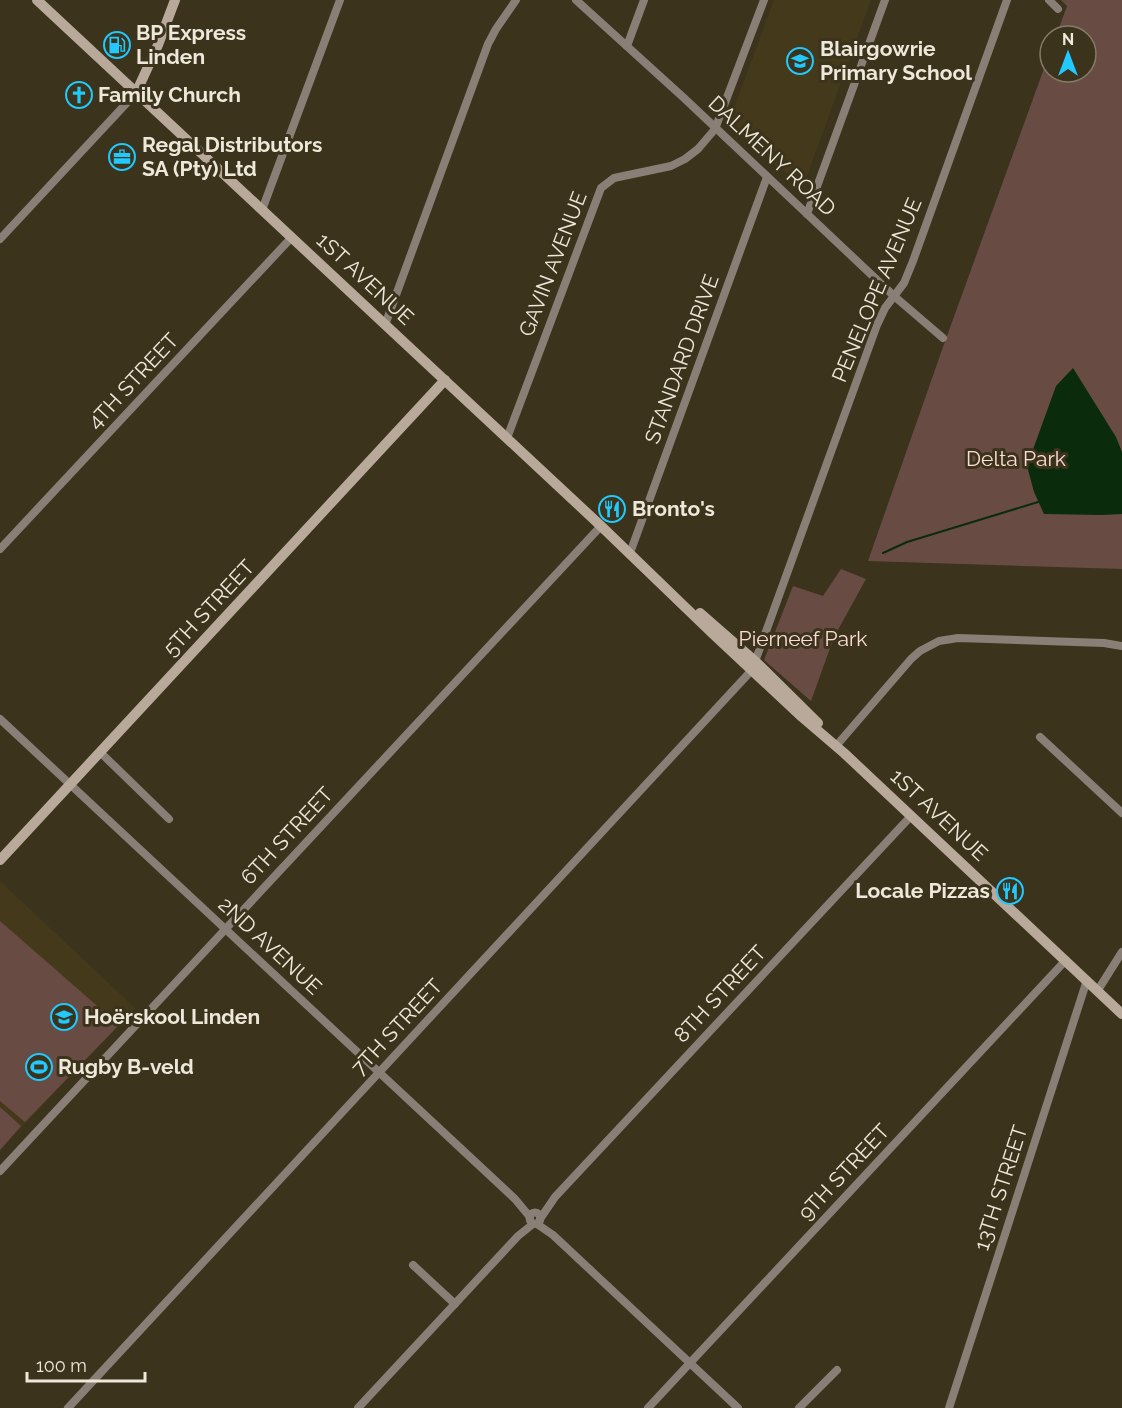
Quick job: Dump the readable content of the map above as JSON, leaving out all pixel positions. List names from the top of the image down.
{
  "streets": {
    "main road": ["1ST AVENUE", "5TH STREET"],
    "street": [
      "DALMENY ROAD",
      "GAVIN AVENUE",
      "PENELOPE AVENUE",
      "STANDARD DRIVE",
      "4TH STREET",
      "6TH STREET",
      "2ND AVENUE",
      "8TH STREET",
      "7TH STREET",
      "9TH STREET",
      "13TH STREET"
    ]
  },
  "crossings": [
    ["DALMENY ROAD", "GAVIN AVENUE"],
    ["DALMENY ROAD", "PENELOPE AVENUE"],
    ["DALMENY ROAD", "STANDARD DRIVE"],
    ["GAVIN AVENUE", "1ST AVENUE"],
    ["1ST AVENUE", "PENELOPE AVENUE"],
    ["1ST AVENUE", "STANDARD DRIVE"],
    ["1ST AVENUE", "4TH STREET"],
    ["1ST AVENUE", "5TH STREET"],
    ["1ST AVENUE", "6TH STREET"],
    ["1ST AVENUE", "8TH STREET"],
    ["1ST AVENUE", "7TH STREET"],
    ["1ST AVENUE", "9TH STREET"],
    ["1ST AVENUE", "13TH STREET"],
    ["PENELOPE AVENUE", "7TH STREET"],
    ["5TH STREET", "2ND AVENUE"],
    ["6TH STREET", "2ND AVENUE"],
    ["2ND AVENUE", "8TH STREET"],
    ["2ND AVENUE", "7TH STREET"],
    ["2ND AVENUE", "9TH STREET"]
  ],
  "parks": ["Delta Park", "Pierneef Park"],
  "places": {
    "fuel station": ["BP Express Linden"],
    "school or university": ["Blairgowrie Primary School", "Hoërskool Linden"],
    "church": ["Family Church"],
    "office": ["Regal Distributors SA (Pty) Ltd"],
    "restaurant": ["Bronto's", "Locale Pizzas"],
    "sports": ["Rugby B-veld"]
  },
  "scale_bar": "100 m",
  "north": "top"
}
